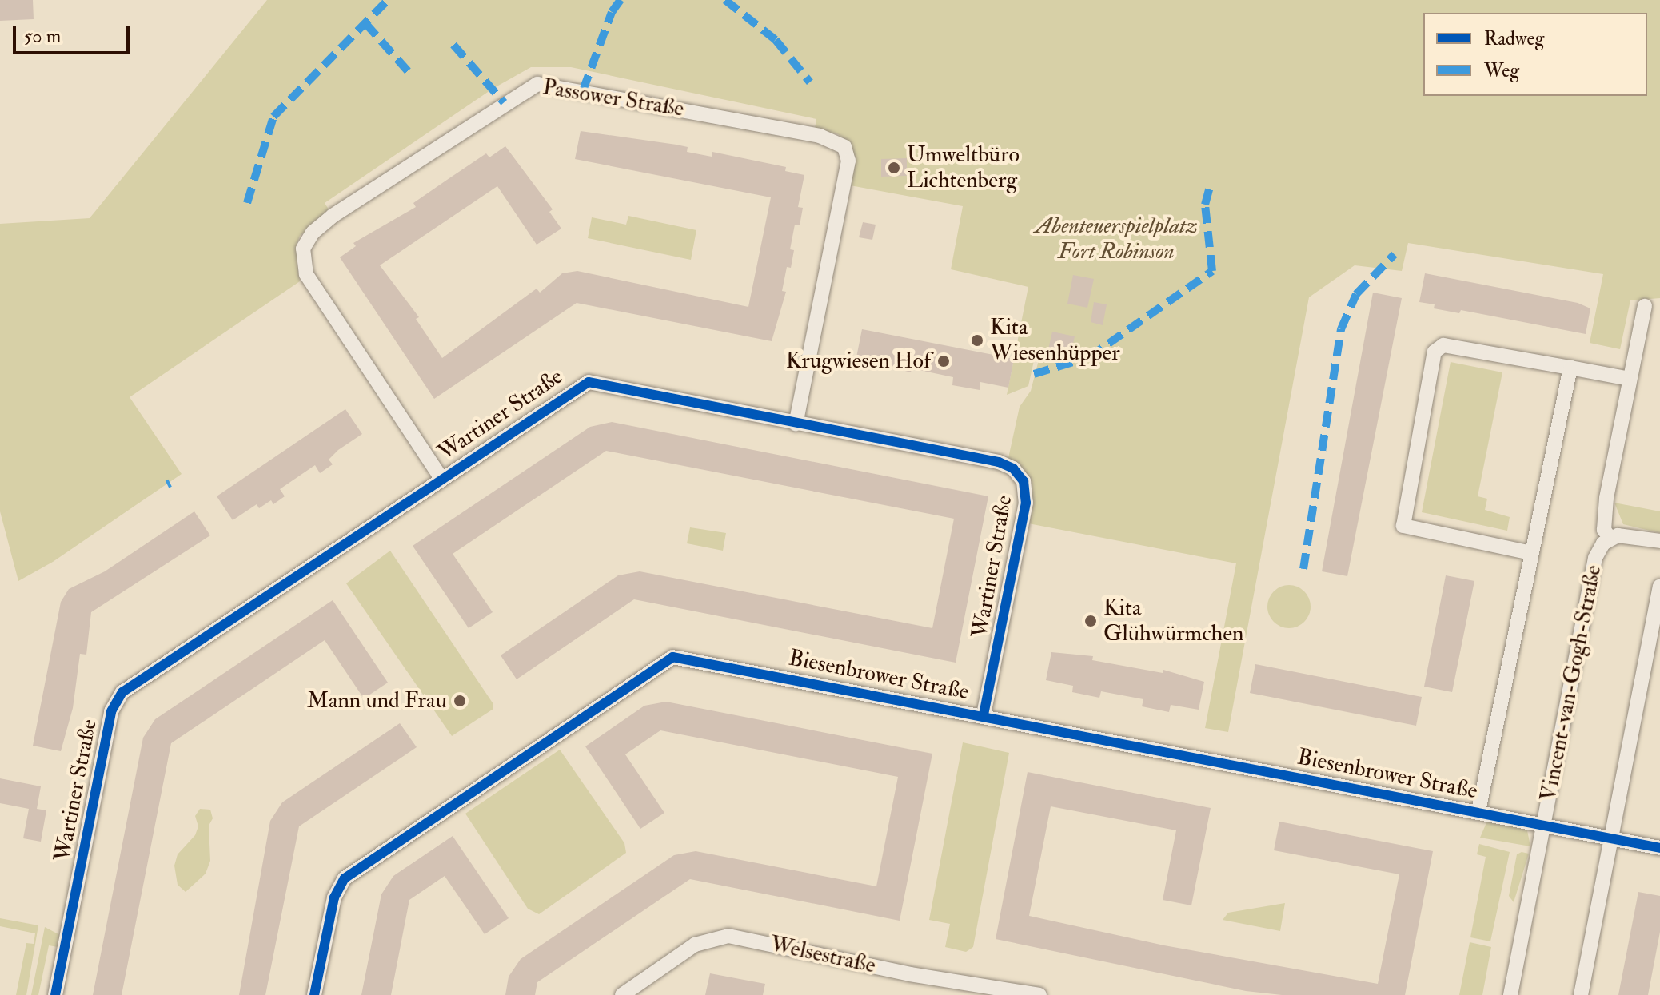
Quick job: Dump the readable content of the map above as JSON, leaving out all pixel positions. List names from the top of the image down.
{
  "streets": {
    "street": [
      "Passower Straße",
      "Wartiner Straße",
      "Biesenbrower Straße",
      "Vincent-van-Gogh-Straße",
      "Welsestraße"
    ]
  },
  "crossings": [
    ["Passower Straße", "Wartiner Straße"],
    ["Wartiner Straße", "Biesenbrower Straße"],
    ["Biesenbrower Straße", "Vincent-van-Gogh-Straße"]
  ],
  "parks": ["Abenteuerspielplatz Fort Robinson"],
  "places": [
    "Umweltbüro Lichtenberg",
    "Kita Wiesenhüpper",
    "Krugwiesen Hof",
    "Kita Glühwürmchen",
    "Mann und Frau"
  ],
  "legend": ["Radweg", "Weg"],
  "scale_bar": "50 m"
}
